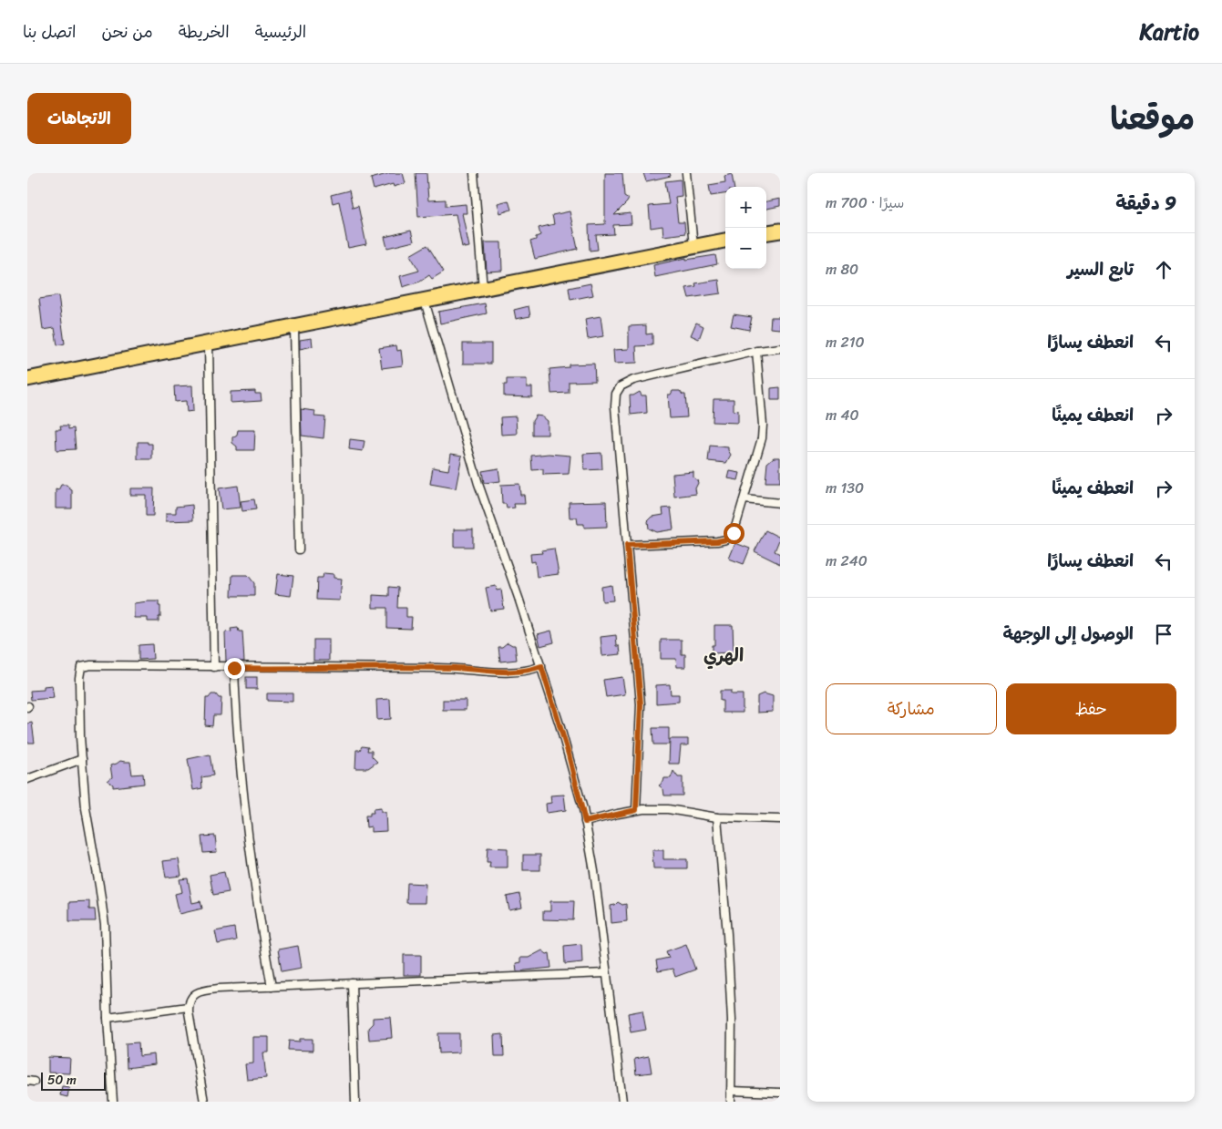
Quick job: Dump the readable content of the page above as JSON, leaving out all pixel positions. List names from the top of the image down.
{
  "districts": ["الهري"],
  "scale_bar": "50 m",
  "page": {
    "header": "Kartio",
    "nav": [
      "الرئيسية",
      "الخريطة",
      "من نحن",
      "اتصل بنا"
    ],
    "title": "موقعنا",
    "buttons": [
      "الاتجاهات",
      ["حفظ", "مشاركة"]
    ],
    "heading": ["9 دقيقة", "سيرًا · 700 m"],
    "map_buttons": ["+", "−"],
    "list": [
      ["تابع السير", "80 m"],
      ["انعطف يسارًا", "210 m"],
      ["انعطف يمينًا", "40 m"],
      ["انعطف يمينًا", "130 m"],
      ["انعطف يسارًا", "240 m"],
      "الوصول إلى الوجهة"
    ],
    "scale": "50 m"
  }
}
